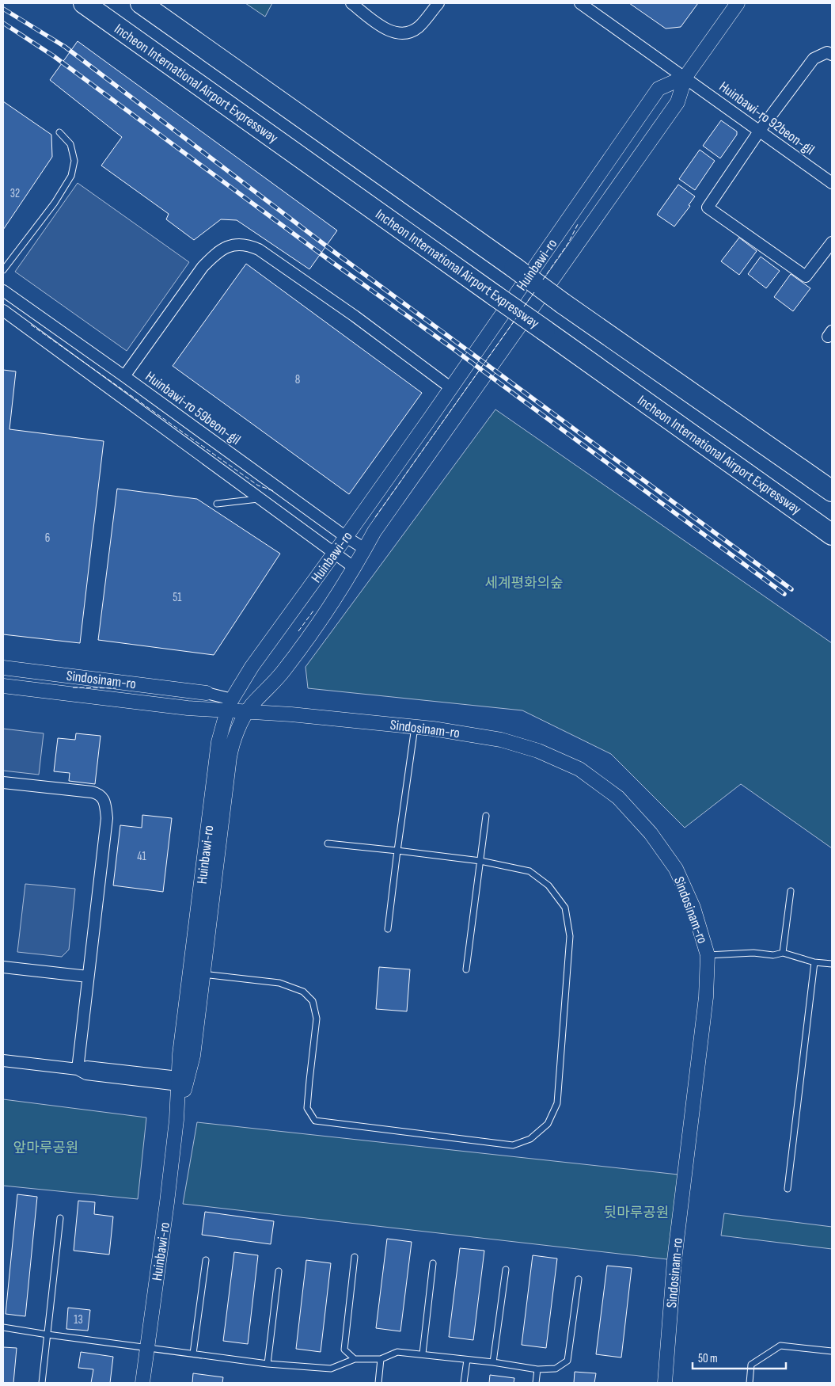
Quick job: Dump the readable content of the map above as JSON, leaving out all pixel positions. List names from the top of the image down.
{
  "streets": {
    "highway": ["Incheon International Airport Expressway"],
    "street": [
      "Huinbawi-ro 92beon-gil",
      "Huinbawi-ro",
      "Huinbawi-ro 59beon-gil",
      "Sindosinam-ro"
    ]
  },
  "crossings": [
    ["Huinbawi-ro 92beon-gil", "Huinbawi-ro"],
    ["Huinbawi-ro", "Huinbawi-ro 59beon-gil"],
    ["Huinbawi-ro", "Sindosinam-ro"]
  ],
  "parks": ["세계평화의숲", "앞마루공원", "뒷마루공원"],
  "house_numbers": [
    "32",
    "8",
    "6",
    "51",
    "41",
    "13"
  ],
  "scale_bar": "50 m"
}
